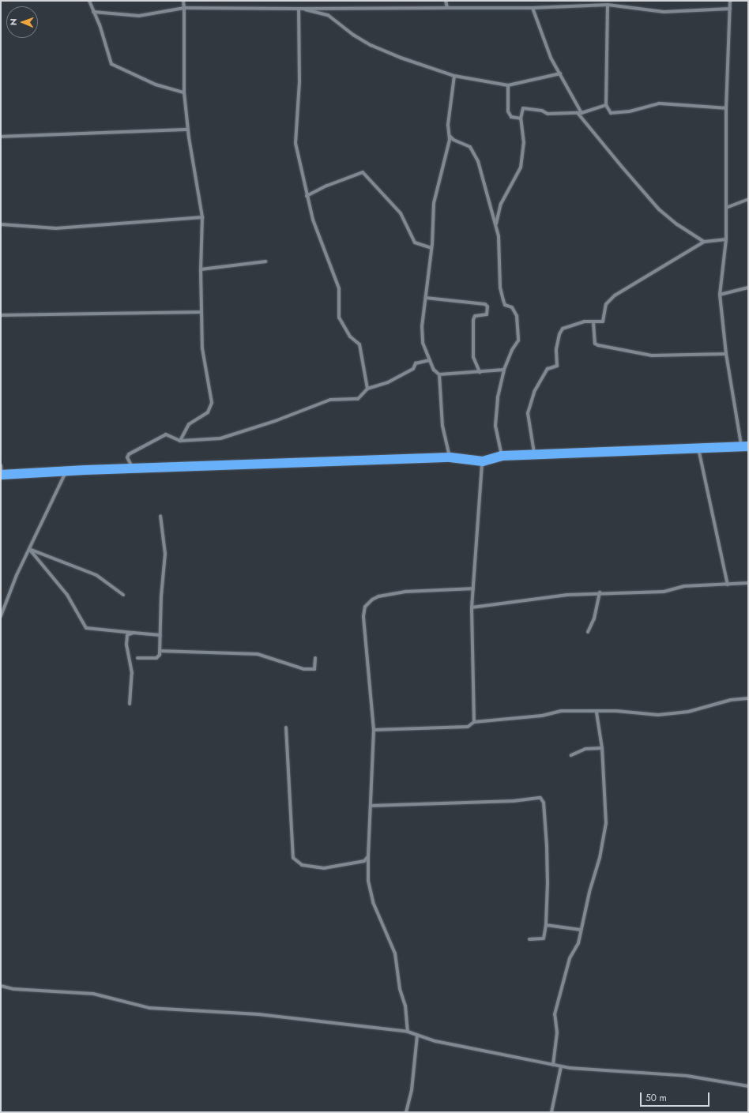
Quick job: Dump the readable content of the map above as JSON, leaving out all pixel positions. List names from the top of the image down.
{
  "scale_bar": "50 m",
  "north": "left"
}
